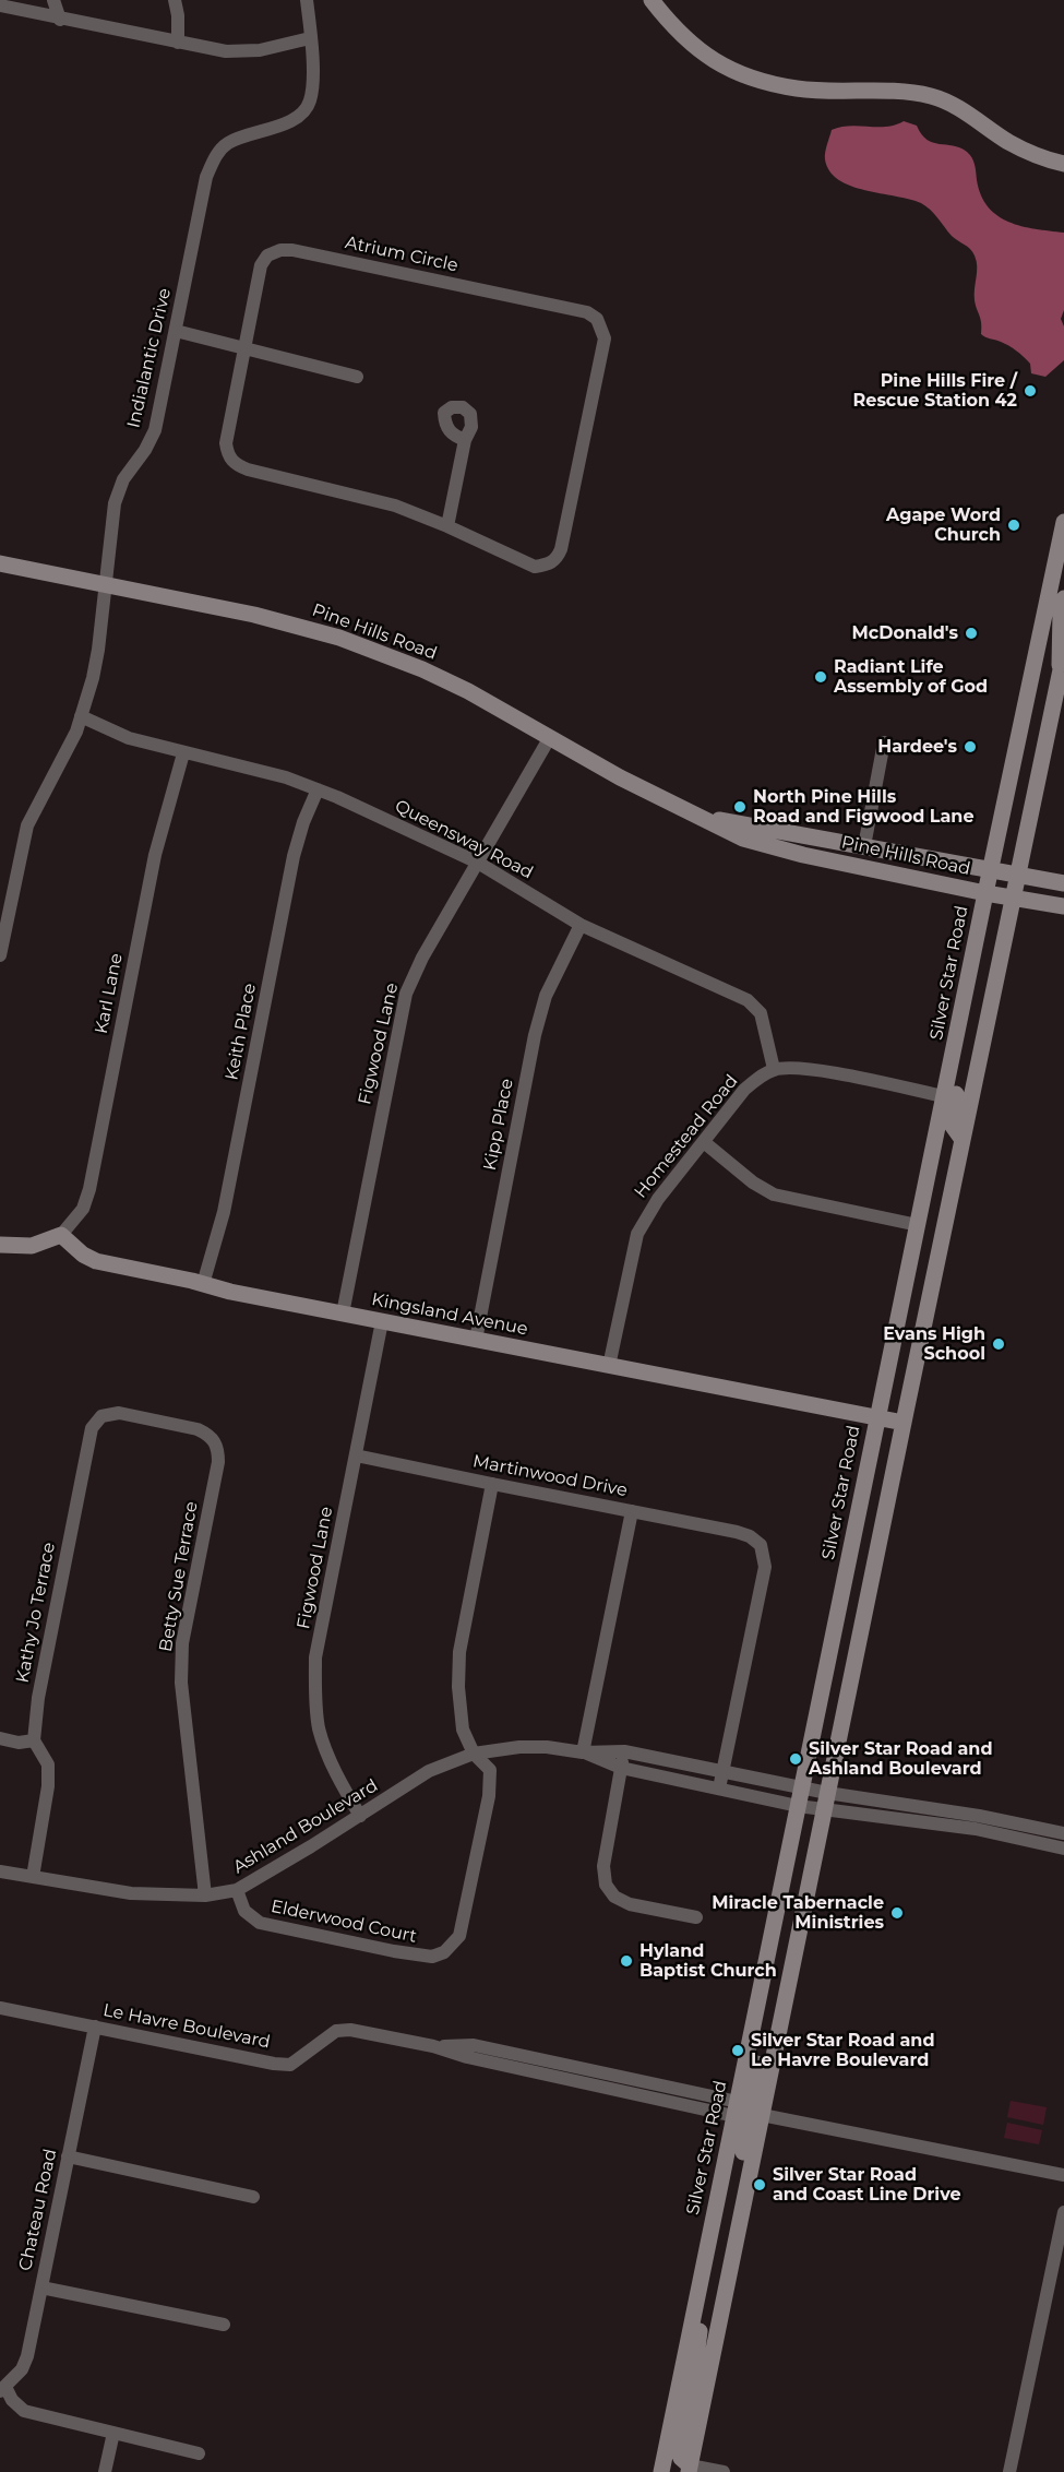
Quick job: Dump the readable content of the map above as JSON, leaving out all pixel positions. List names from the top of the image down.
{
  "streets": {
    "main road": ["Pine Hills Road", "Silver Star Road", "Kingsland Avenue"],
    "street": [
      "Atrium Circle",
      "Indialantic Drive",
      "Queensway Road",
      "Karl Lane",
      "Keith Place",
      "Figwood Lane",
      "Kipp Place",
      "Homestead Road",
      "Martinwood Drive",
      "Betty Sue Terrace",
      "Kathy Jo Terrace",
      "Ashland Boulevard",
      "Elderwood Court",
      "Le Havre Boulevard",
      "Chateau Road"
    ]
  },
  "crossings": [
    ["Indialantic Drive", "Pine Hills Road"],
    ["Indialantic Drive", "Queensway Road"],
    ["Pine Hills Road", "Silver Star Road"],
    ["Pine Hills Road", "Figwood Lane"],
    ["Queensway Road", "Karl Lane"],
    ["Queensway Road", "Keith Place"],
    ["Queensway Road", "Figwood Lane"],
    ["Queensway Road", "Kipp Place"],
    ["Queensway Road", "Homestead Road"],
    ["Silver Star Road", "Kingsland Avenue"],
    ["Silver Star Road", "Ashland Boulevard"],
    ["Silver Star Road", "Le Havre Boulevard"],
    ["Karl Lane", "Kingsland Avenue"],
    ["Keith Place", "Kingsland Avenue"],
    ["Figwood Lane", "Kingsland Avenue"],
    ["Figwood Lane", "Martinwood Drive"],
    ["Figwood Lane", "Ashland Boulevard"],
    ["Kipp Place", "Kingsland Avenue"],
    ["Homestead Road", "Kingsland Avenue"],
    ["Martinwood Drive", "Ashland Boulevard"],
    ["Martinwood Drive", "Elderwood Court"],
    ["Betty Sue Terrace", "Kathy Jo Terrace"],
    ["Betty Sue Terrace", "Ashland Boulevard"],
    ["Ashland Boulevard", "Elderwood Court"],
    ["Le Havre Boulevard", "Chateau Road"]
  ],
  "places": [
    "Pine Hills Fire / Rescue Station 42",
    "Agape Word Church",
    "McDonald's",
    "Radiant Life Assembly of God",
    "Hardee's",
    "North Pine Hills Road and Figwood Lane",
    "Evans High School",
    "Silver Star Road and Ashland Boulevard",
    "Miracle Tabernacle Ministries",
    "Hyland Baptist Church",
    "Silver Star Road and Le Havre Boulevard",
    "Silver Star Road and Coast Line Drive"
  ]
}
